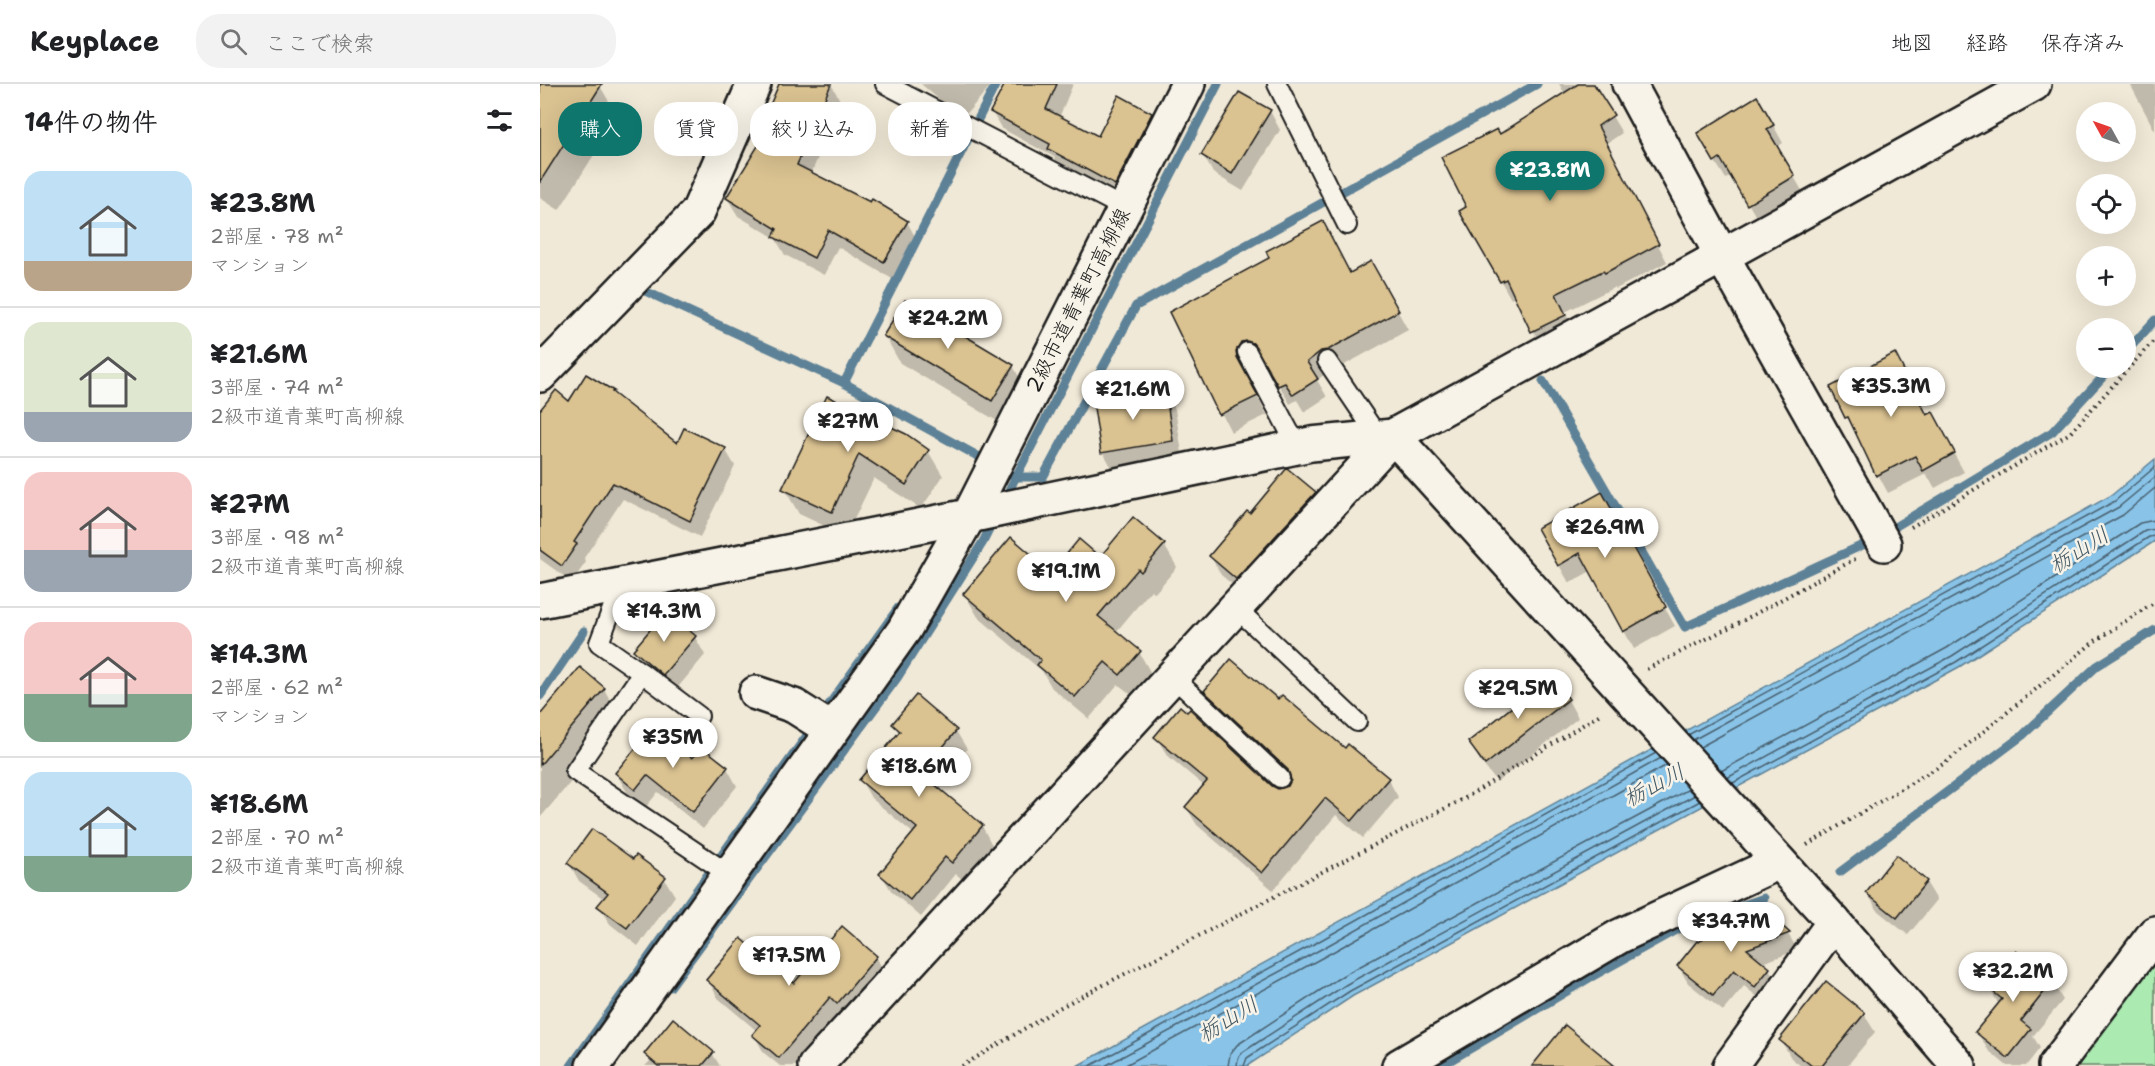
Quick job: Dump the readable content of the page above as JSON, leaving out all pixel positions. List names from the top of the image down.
{
  "streets": {
    "street": ["2級市道青葉町高柳線"]
  },
  "water": ["栃山川"],
  "north": "top left",
  "page": {
    "header": "Keyplace",
    "search": "ここで検索",
    "nav": ["地図", "経路", "保存済み"],
    "heading": "14件の物件",
    "map_buttons": ["+", "−"],
    "chip": [
      "購入",
      "賃貸",
      "絞り込み",
      "新着"
    ],
    "price": [
      "¥23.8M",
      "¥24.2M",
      "¥35.3M",
      "¥21.6M",
      "¥27M",
      "¥26.9M",
      "¥19.1M",
      "¥14.3M",
      "¥29.5M",
      "¥35M",
      "¥18.6M",
      "¥34.7M",
      "¥17.5M",
      "¥32.2M"
    ],
    "list": [
      {
        "name": "¥23.8M",
        "note": "2部屋 · 78 m² · マンション"
      },
      {
        "name": "¥21.6M",
        "note": "3部屋 · 74 m² · 2級市道青葉町高柳線"
      },
      {
        "name": "¥27M",
        "note": "3部屋 · 98 m² · 2級市道青葉町高柳線"
      },
      {
        "name": "¥14.3M",
        "note": "2部屋 · 62 m² · マンション"
      },
      {
        "name": "¥18.6M",
        "note": "2部屋 · 70 m² · 2級市道青葉町高柳線"
      }
    ]
  }
}
